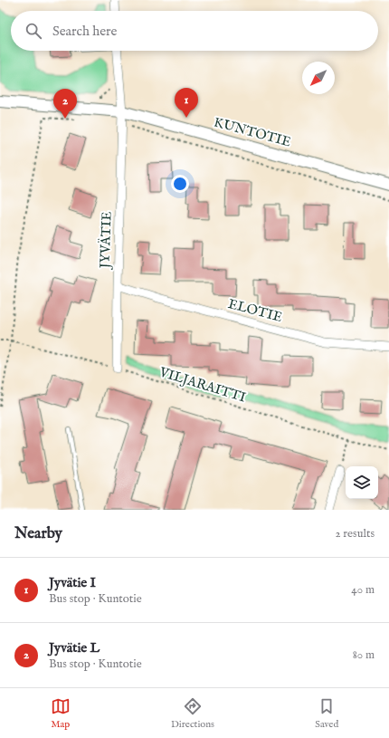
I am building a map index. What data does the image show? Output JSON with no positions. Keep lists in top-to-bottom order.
{
  "streets": {
    "street": ["KUNTOTIE", "JYVÄTIE", "ELOTIE"],
    "path": ["VILJARAITTI"]
  },
  "crossings": [
    ["KUNTOTIE", "JYVÄTIE"],
    ["JYVÄTIE", "ELOTIE"],
    ["JYVÄTIE", "VILJARAITTI"]
  ],
  "north": "bottom left",
  "page": {
    "search": "Search here",
    "pins": ["1", "2"],
    "heading": ["Nearby", "2 results"],
    "list": [
      {
        "mark": "1",
        "name": "Jyvätie I",
        "note": "Bus stop · Kuntotie",
        "value": "40 m"
      },
      {
        "mark": "2",
        "name": "Jyvätie L",
        "note": "Bus stop · Kuntotie",
        "value": "80 m"
      }
    ],
    "nav": ["Map", "Directions", "Saved"]
  }
}
